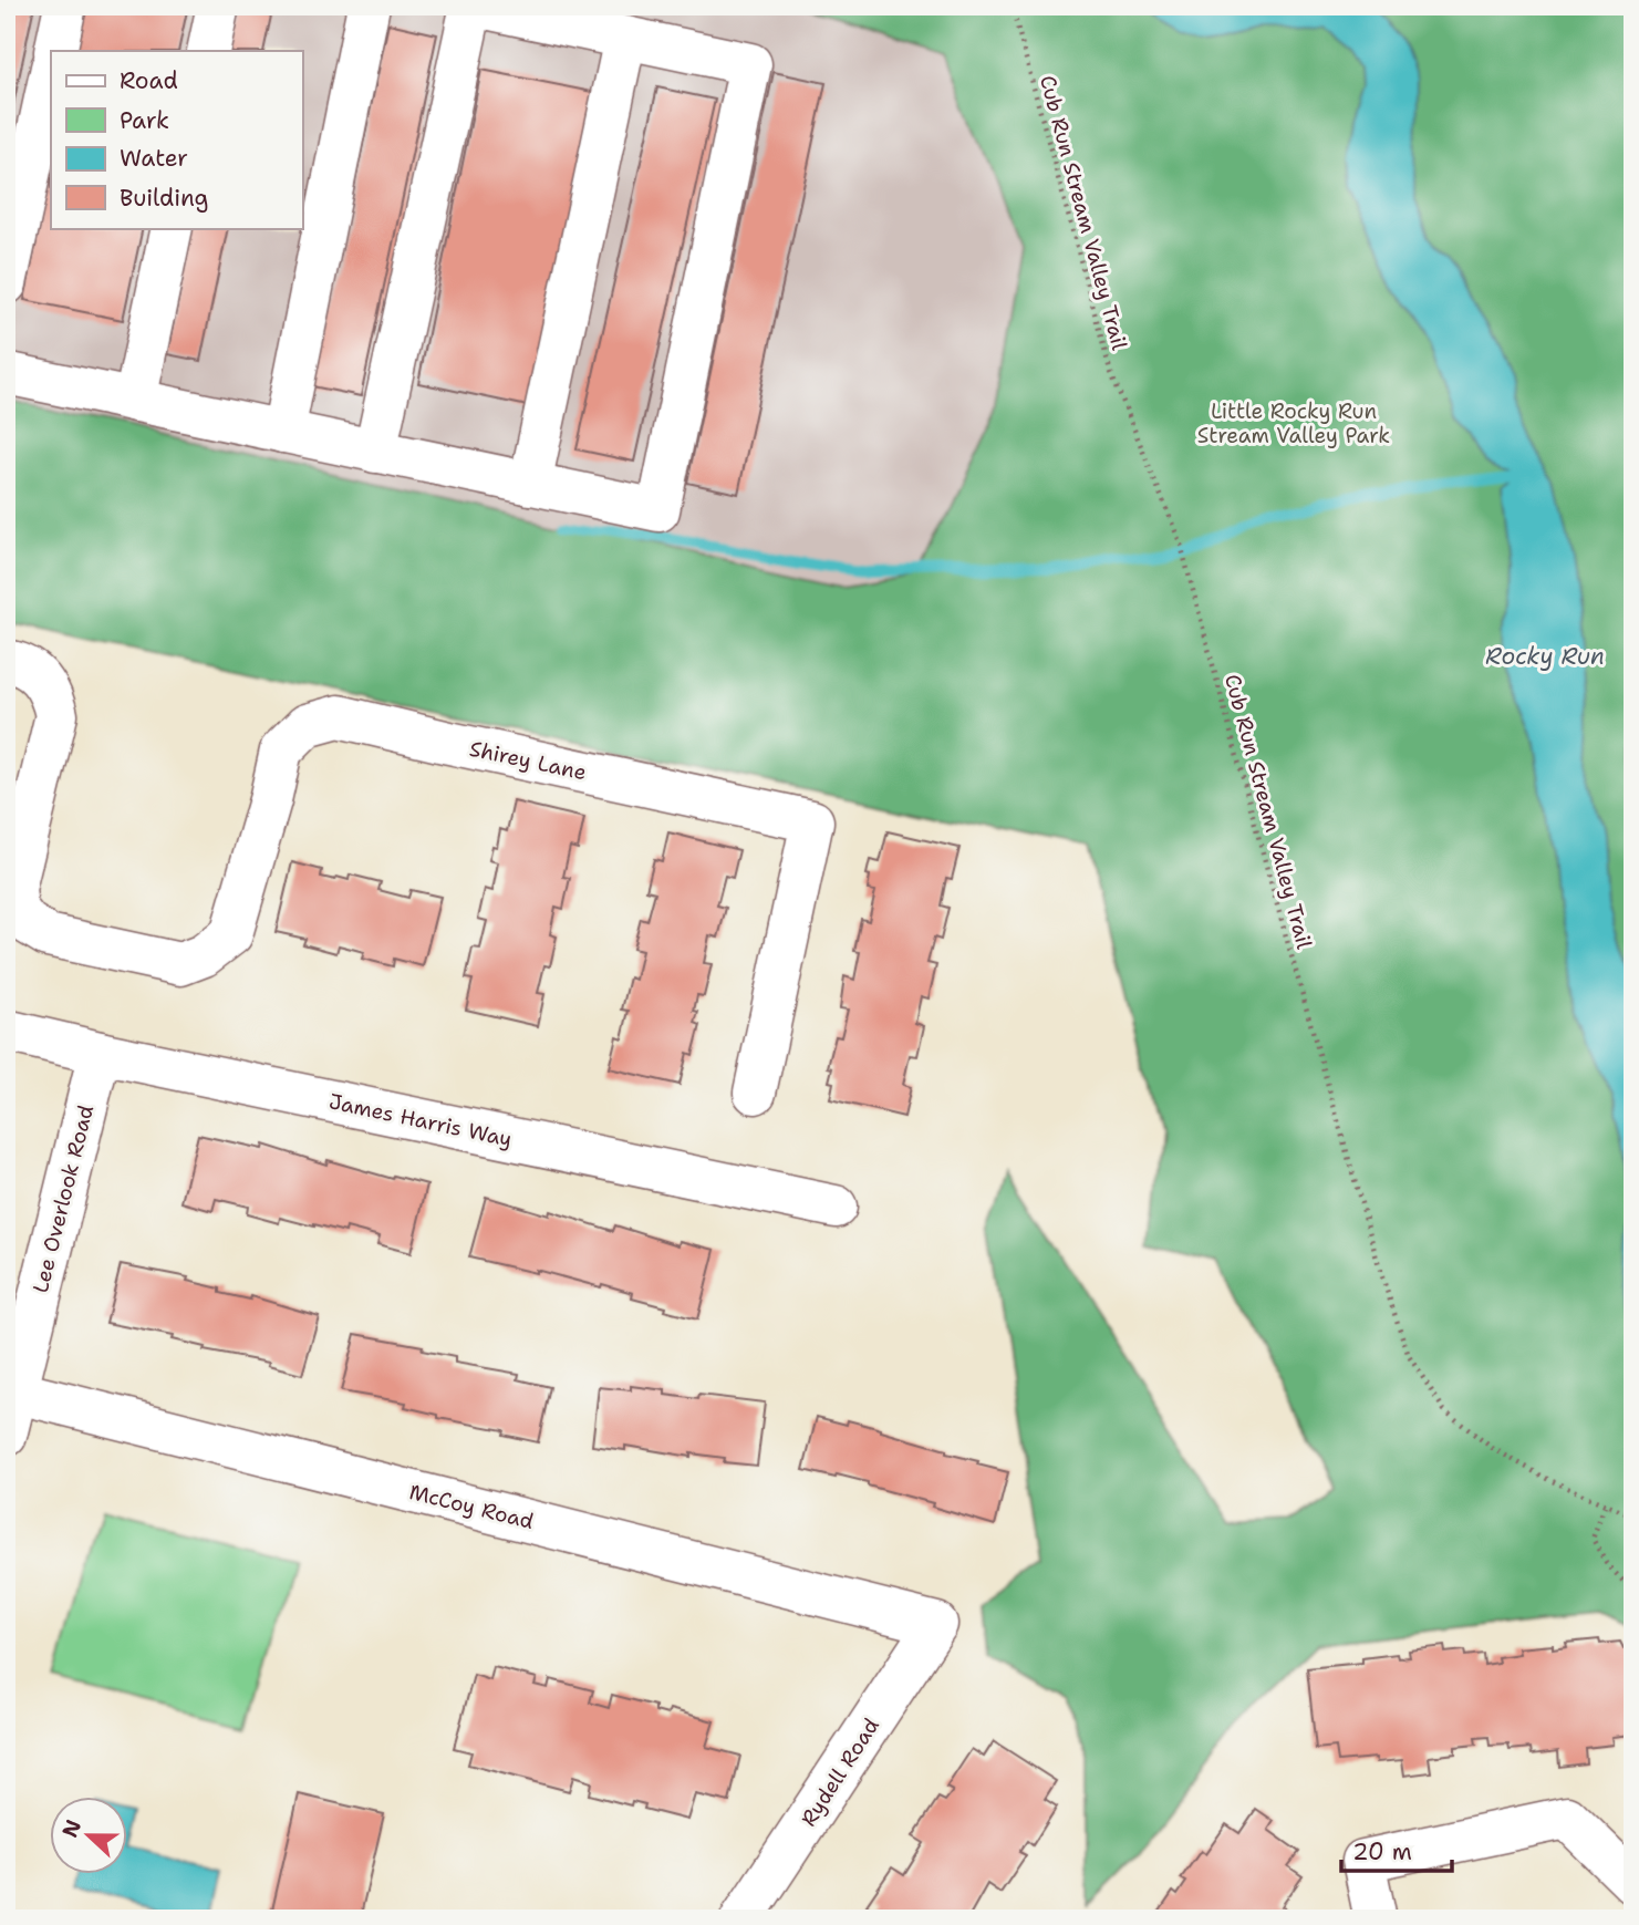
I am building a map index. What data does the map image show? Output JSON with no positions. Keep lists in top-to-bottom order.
{
  "streets": {
    "street": [
      "Shirey Lane",
      "James Harris Way",
      "Lee Overlook Road",
      "McCoy Road",
      "Rydell Road"
    ],
    "path": ["Cub Run Stream Valley Trail"]
  },
  "crossings": [
    ["James Harris Way", "Lee Overlook Road"],
    ["Lee Overlook Road", "McCoy Road"],
    ["McCoy Road", "Rydell Road"]
  ],
  "water": ["Rocky Run"],
  "parks": ["Little Rocky Run Stream Valley Park"],
  "legend": [
    "Road",
    "Park",
    "Water",
    "Building"
  ],
  "scale_bar": "20 m",
  "north": "left"
}
